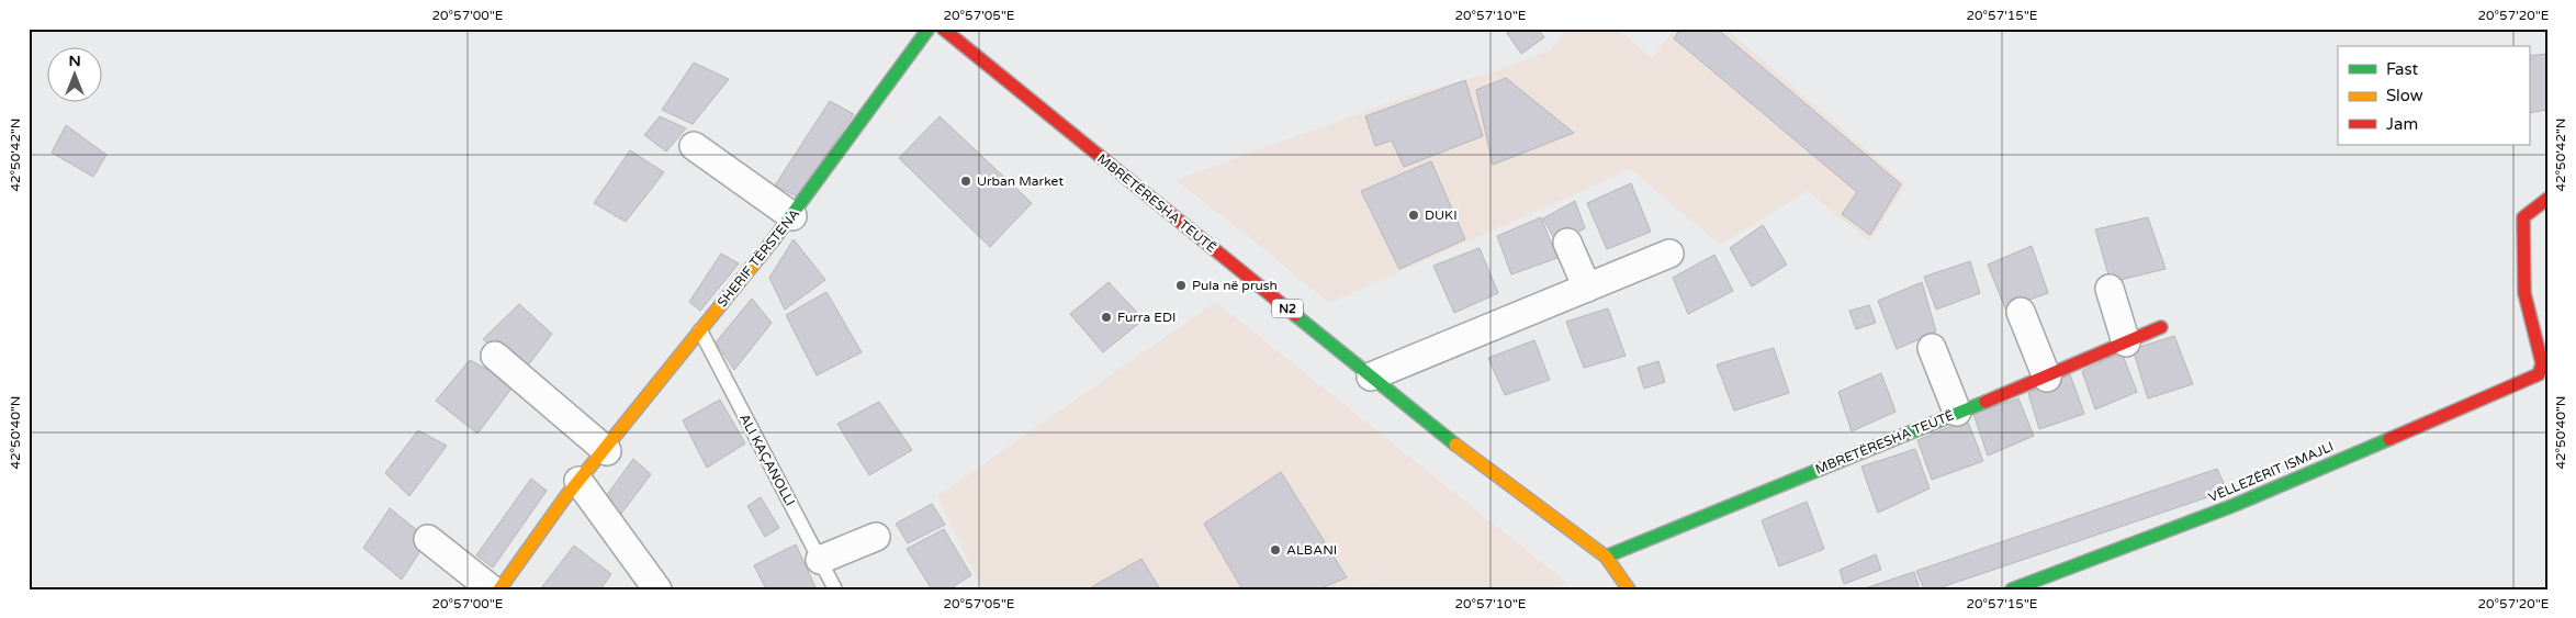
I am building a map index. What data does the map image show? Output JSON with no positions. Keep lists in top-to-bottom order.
{
  "streets": {
    "street": [
      "MBRETËRESHA TEUTË",
      "SHERIF TËRSTENA",
      "N2",
      "VËLLEZËRIT ISMAJLI"
    ],
    "lane": ["ALI KAÇANOLLI"]
  },
  "crossings": [
    ["SHERIF TËRSTENA", "ALI KAÇANOLLI"]
  ],
  "places": [
    "Urban Market",
    "DUKI",
    "Pula në prush",
    "Furra EDI",
    "ALBANI"
  ],
  "legend": ["Fast", "Slow", "Jam"],
  "north": "top",
  "coordinates": [
    "20°57'00\"E",
    "20°57'05\"E",
    "20°57'10\"E",
    "20°57'15\"E",
    "20°57'20\"E",
    "42°50'42\"N",
    "42°50'40\"N"
  ]
}
